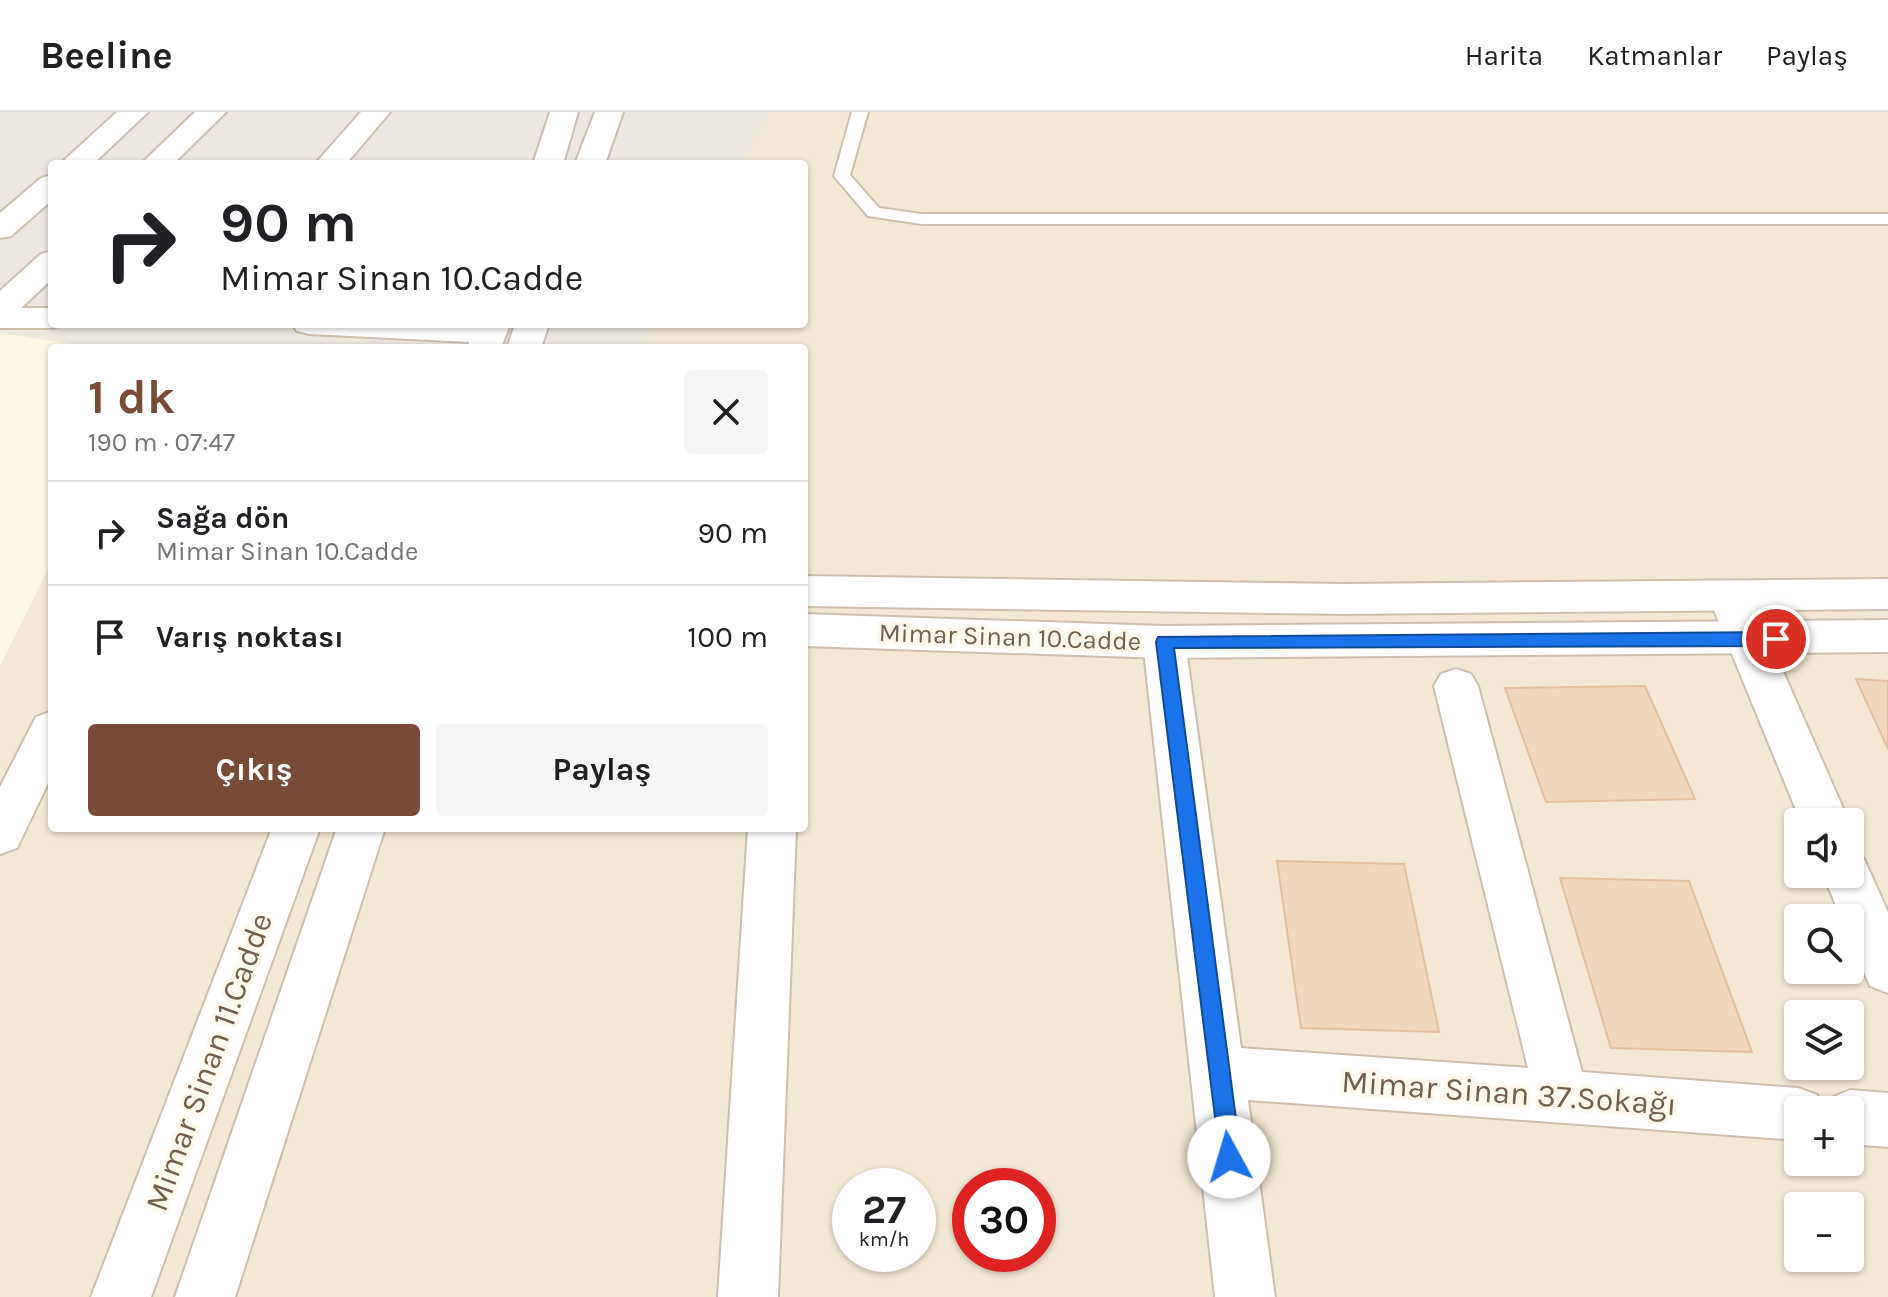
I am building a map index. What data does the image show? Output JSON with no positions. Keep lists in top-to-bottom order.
{
  "streets": {
    "street": ["Mimar Sinan 10.Cadde", "Mimar Sinan 11.Cadde", "Mimar Sinan 37.Sokağı"]
  },
  "page": {
    "header": "Beeline",
    "nav": ["Harita", "Katmanlar", "Paylaş"],
    "turn": ["90 m", "Mimar Sinan 10.Cadde"],
    "heading": ["1 dk", "190 m · 07:47"],
    "list": [
      {
        "name": "Sağa dön",
        "note": "Mimar Sinan 10.Cadde",
        "value": "90 m"
      },
      {
        "name": "Varış noktası",
        "value": "100 m"
      }
    ],
    "buttons": ["Çıkış", "Paylaş"],
    "map_buttons": ["+", "−"],
    "speed": "27 km/h",
    "limit": "30"
  }
}
